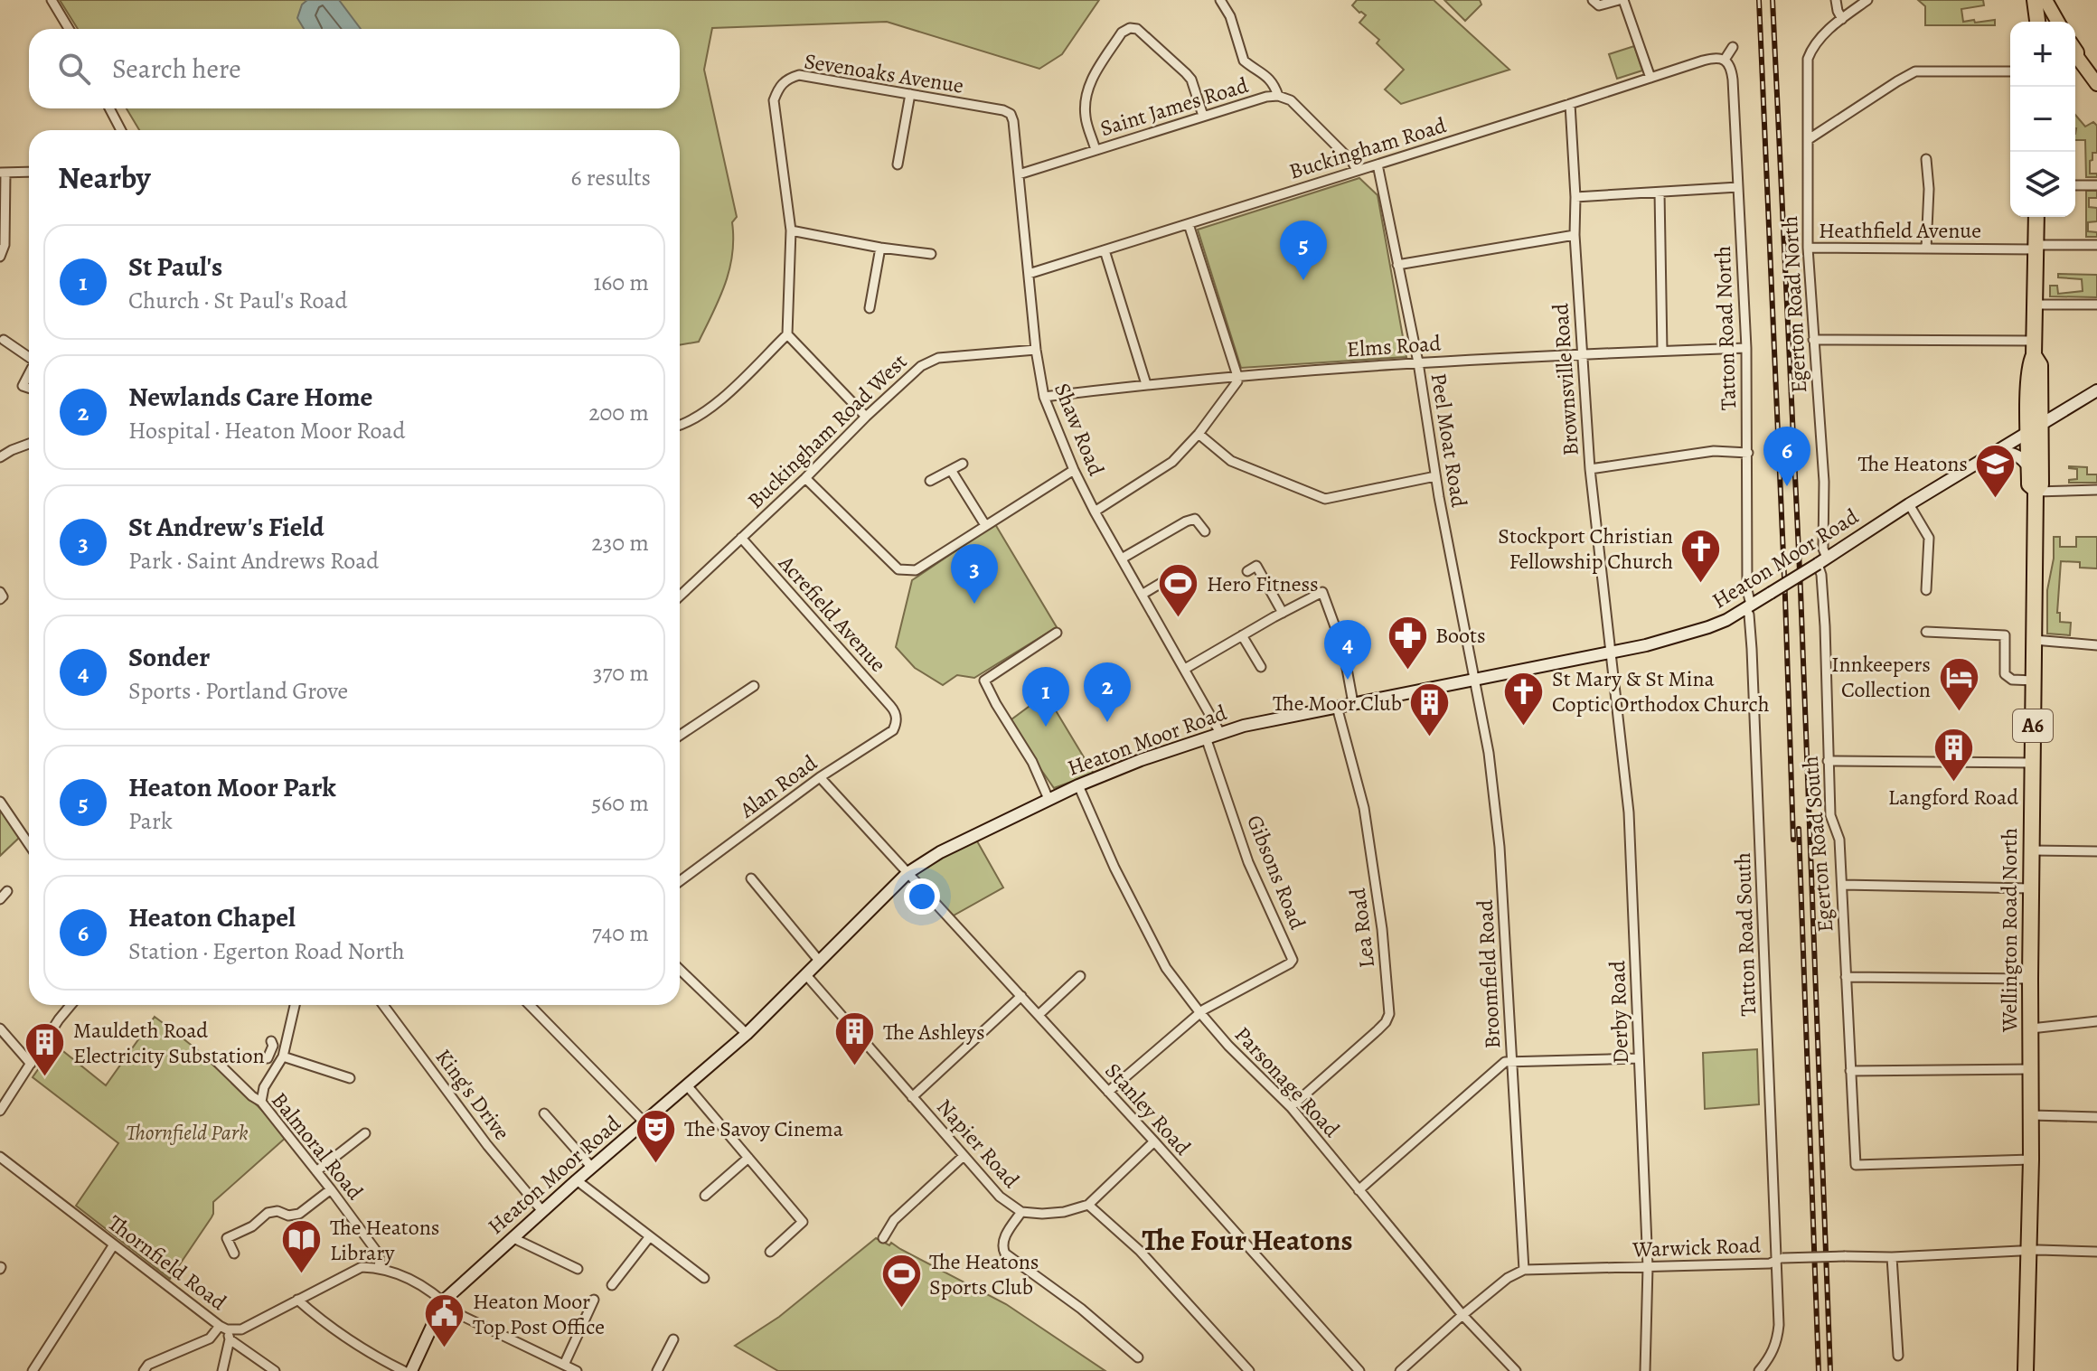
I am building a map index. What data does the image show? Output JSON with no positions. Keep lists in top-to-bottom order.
{
  "streets": {
    "highway": ["A6", "Wellington Road North"],
    "main road": ["Heaton Moor Road"],
    "street": [
      "Sevenoaks Avenue",
      "Saint James Road",
      "Buckingham Road",
      "Heathfield Avenue",
      "Egerton Road North",
      "Tatton Road North",
      "Elms Road",
      "Brownsville Road",
      "Shaw Road",
      "Buckingham Road West",
      "Peel Moat Road",
      "Acrefield Avenue",
      "Alan Road",
      "Egerton Road South",
      "Gibsons Road",
      "Lea Road",
      "Tatton Road South",
      "Broomfield Road",
      "Derby Road",
      "Parsonage Road",
      "King's Drive",
      "Stanley Road",
      "Napier Road",
      "Balmoral Road",
      "Warwick Road",
      "Thornfield Road"
    ]
  },
  "crossings": [
    ["Sevenoaks Avenue", "Shaw Road"],
    ["Saint James Road", "Buckingham Road"],
    ["Saint James Road", "Shaw Road"],
    ["Buckingham Road", "Tatton Road North"],
    ["Buckingham Road", "Brownsville Road"],
    ["Buckingham Road", "Shaw Road"],
    ["Buckingham Road", "Peel Moat Road"],
    ["Heathfield Avenue", "Egerton Road North"],
    ["Heathfield Avenue", "Wellington Road North"],
    ["Egerton Road North", "Heaton Moor Road"],
    ["Egerton Road North", "Egerton Road South"],
    ["Tatton Road North", "Elms Road"],
    ["Tatton Road North", "Heaton Moor Road"],
    ["Tatton Road North", "Tatton Road South"],
    ["Elms Road", "Brownsville Road"],
    ["Elms Road", "Shaw Road"],
    ["Elms Road", "Peel Moat Road"],
    ["Brownsville Road", "Heaton Moor Road"],
    ["Brownsville Road", "Derby Road"],
    ["Shaw Road", "Buckingham Road West"],
    ["Shaw Road", "Heaton Moor Road"],
    ["Buckingham Road West", "Acrefield Avenue"],
    ["Peel Moat Road", "Heaton Moor Road"],
    ["Peel Moat Road", "Broomfield Road"],
    ["Heaton Moor Road", "Egerton Road South"],
    ["Heaton Moor Road", "Gibsons Road"],
    ["Heaton Moor Road", "Lea Road"],
    ["Heaton Moor Road", "Wellington Road North"],
    ["Heaton Moor Road", "Tatton Road South"],
    ["Heaton Moor Road", "Broomfield Road"],
    ["Heaton Moor Road", "Derby Road"],
    ["Heaton Moor Road", "Parsonage Road"],
    ["Heaton Moor Road", "King's Drive"],
    ["Heaton Moor Road", "Stanley Road"],
    ["Heaton Moor Road", "Napier Road"],
    ["Acrefield Avenue", "Alan Road"],
    ["Alan Road", "Stanley Road"],
    ["Egerton Road South", "Wellington Road North"],
    ["Gibsons Road", "Parsonage Road"],
    ["Lea Road", "Parsonage Road"],
    ["Wellington Road North", "Warwick Road"],
    ["Tatton Road South", "Warwick Road"],
    ["Broomfield Road", "Warwick Road"],
    ["Derby Road", "Warwick Road"],
    ["Balmoral Road", "Thornfield Road"]
  ],
  "districts": ["The Four Heatons"],
  "parks": ["Thornfield Park"],
  "places": {
    "school or university": ["The Heatons"],
    "church": ["Stockport Christian Fellowship Church", "St Mary & St Mina Coptic Orthodox Church"],
    "sports": ["Hero Fitness", "The Heatons Sports Club"],
    "pharmacy": ["Boots"],
    "hotel": ["Innkeepers Collection"],
    "building": [
      "The Moor Club",
      "Langford Road",
      "The Ashleys",
      "Mauldeth Road Electricity Substation"
    ],
    "theatre": ["The Savoy Cinema"],
    "library": ["The Heatons Library"],
    "public building": ["Heaton Moor Top Post Office"]
  },
  "page": {
    "map_buttons": ["+", "−"],
    "search": "Search here",
    "heading": ["Nearby", "6 results"],
    "pins": [
      "5",
      "6",
      "3",
      "4",
      "2",
      "1"
    ],
    "list": [
      {
        "mark": "1",
        "name": "St Paul's",
        "note": "Church · St Paul's Road",
        "value": "160 m"
      },
      {
        "mark": "2",
        "name": "Newlands Care Home",
        "note": "Hospital · Heaton Moor Road",
        "value": "200 m"
      },
      {
        "mark": "3",
        "name": "St Andrew's Field",
        "note": "Park · Saint Andrews Road",
        "value": "230 m"
      },
      {
        "mark": "4",
        "name": "Sonder",
        "note": "Sports · Portland Grove",
        "value": "370 m"
      },
      {
        "mark": "5",
        "name": "Heaton Moor Park",
        "note": "Park",
        "value": "560 m"
      },
      {
        "mark": "6",
        "name": "Heaton Chapel",
        "note": "Station · Egerton Road North",
        "value": "740 m"
      }
    ]
  }
}
